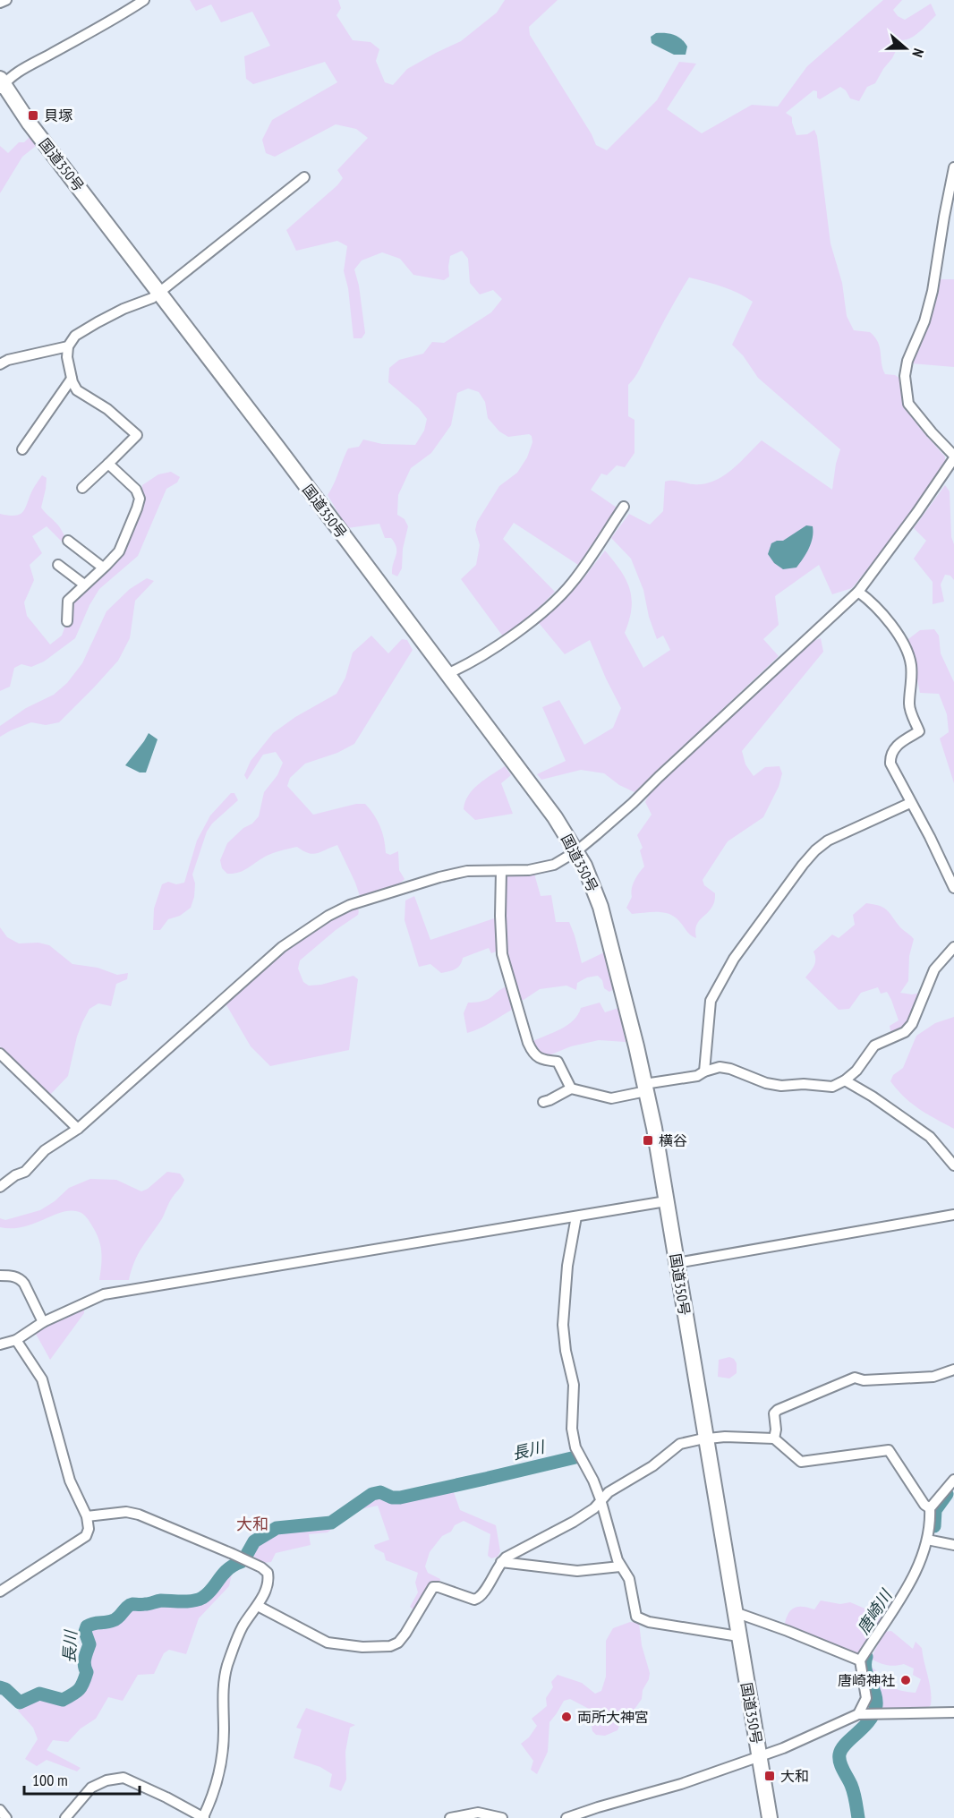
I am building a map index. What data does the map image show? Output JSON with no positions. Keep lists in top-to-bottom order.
{
  "streets": {
    "highway": ["国道350号"]
  },
  "districts": ["大和"],
  "water": ["長川", "唐崎川"],
  "places": {
    "transit": ["貝塚", "横谷", "大和"],
    "other": ["唐崎神社", "両所大神宮"]
  },
  "scale_bar": "100 m",
  "north": "right"
}
